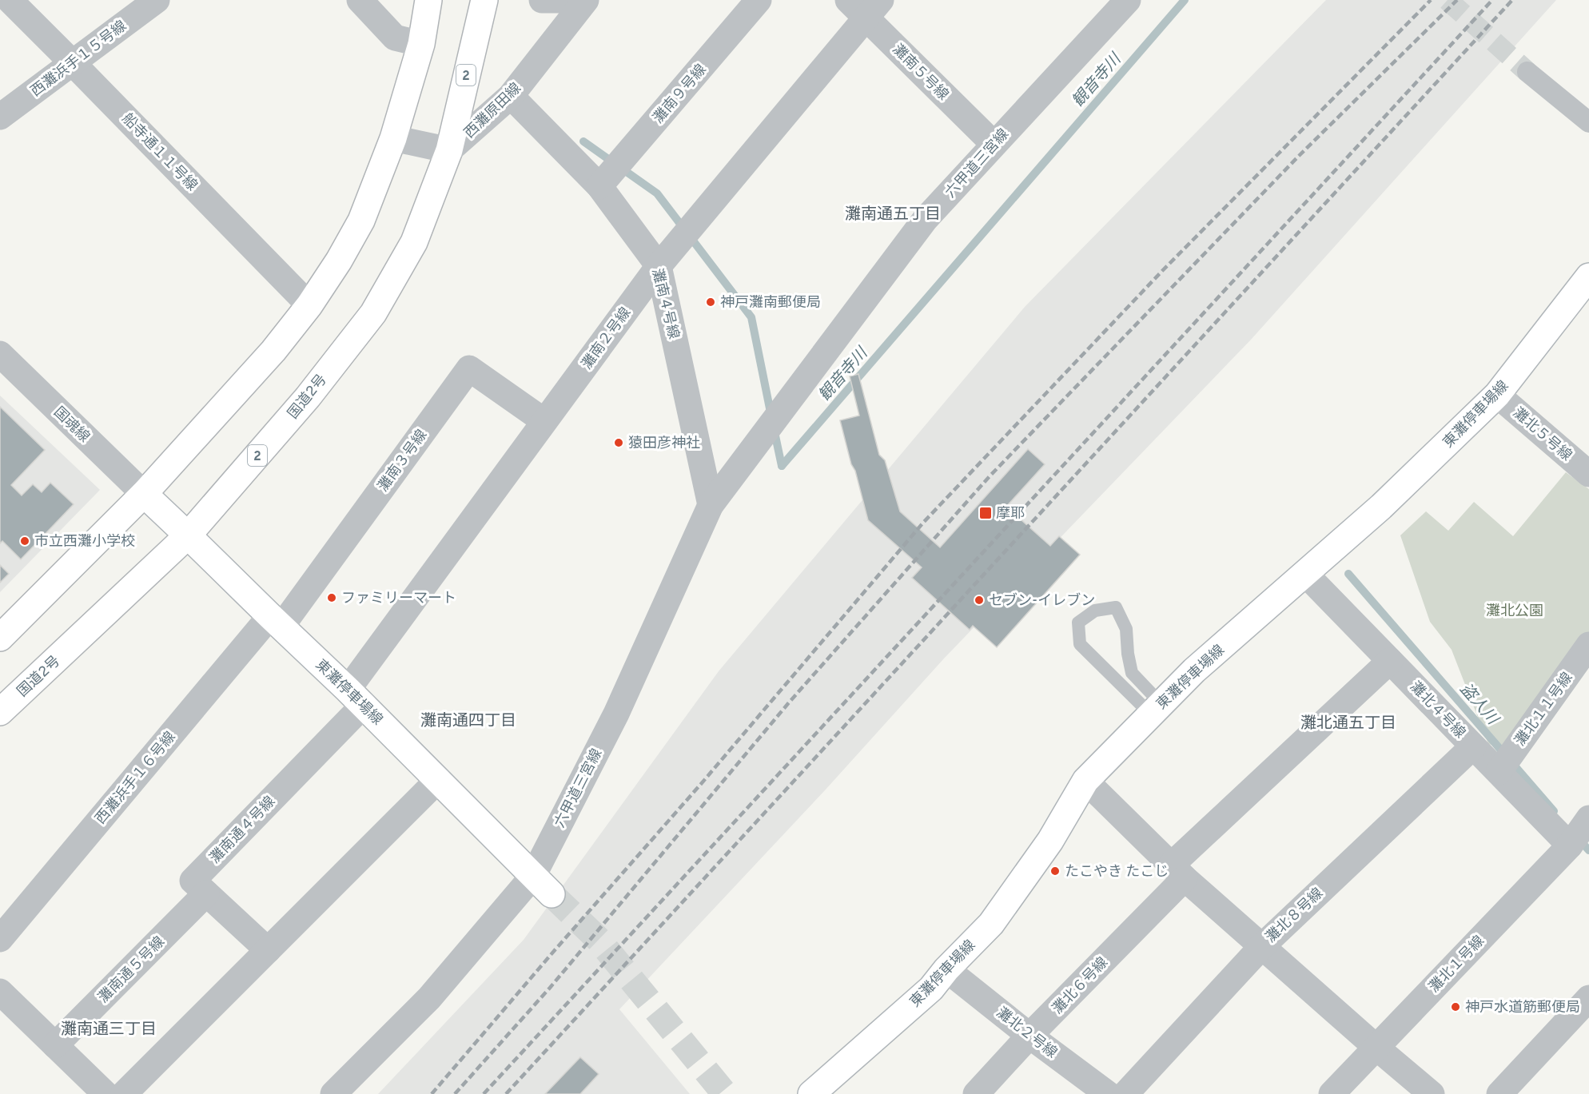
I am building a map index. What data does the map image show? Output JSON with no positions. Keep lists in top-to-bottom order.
{
  "streets": {
    "main road": ["2", "国道2号", "東灘停車場線"],
    "street": [
      "西灘浜手１５号線",
      "灘南５号線",
      "灘南９号線",
      "西灘原田線",
      "船寺通１１号線",
      "六甲道三宮線",
      "灘南４号線",
      "灘南２号線",
      "国魂線",
      "灘北５号線",
      "灘南３号線",
      "灘北１１号線",
      "灘北４号線",
      "西灘浜手１６号線",
      "灘南通４号線",
      "灘北８号線",
      "灘北１号線",
      "灘南通５号線",
      "灘北６号線",
      "灘北２号線"
    ]
  },
  "crossings": [
    ["西灘浜手１５号線", "船寺通１１号線"],
    ["灘南５号線", "六甲道三宮線"],
    ["灘南５号線", "灘南２号線"],
    ["灘南９号線", "灘南４号線"],
    ["西灘原田線", "灘南４号線"],
    ["西灘原田線", "国道2号"],
    ["六甲道三宮線", "灘南４号線"],
    ["六甲道三宮線", "東灘停車場線"],
    ["灘南４号線", "灘南２号線"],
    ["灘南２号線", "東灘停車場線"],
    ["灘南２号線", "灘南３号線"],
    ["灘南２号線", "灘南通４号線"],
    ["国道2号", "東灘停車場線"],
    ["東灘停車場線", "国魂線"],
    ["東灘停車場線", "灘北５号線"],
    ["東灘停車場線", "灘南３号線"],
    ["東灘停車場線", "灘北４号線"],
    ["東灘停車場線", "西灘浜手１６号線"],
    ["東灘停車場線", "灘南通４号線"],
    ["東灘停車場線", "灘北２号線"],
    ["灘南３号線", "西灘浜手１６号線"],
    ["灘北１１号線", "灘北４号線"],
    ["灘北４号線", "灘北８号線"],
    ["灘北４号線", "灘北１号線"],
    ["灘北４号線", "灘北６号線"],
    ["灘南通４号線", "灘南通５号線"],
    ["灘北６号線", "灘北２号線"]
  ],
  "districts": [
    "灘南通五丁目",
    "灘南通四丁目",
    "灘北通五丁目",
    "灘南通三丁目"
  ],
  "water": ["観音寺川", "盗人川"],
  "parks": ["灘北公園"],
  "places": {
    "other": [
      "神戸灘南郵便局",
      "猿田彦神社",
      "市立西灘小学校",
      "ファミリーマート",
      "セブン-イレブン",
      "たこやき たこじ",
      "神戸水道筋郵便局"
    ],
    "transit": ["摩耶"]
  }
}
